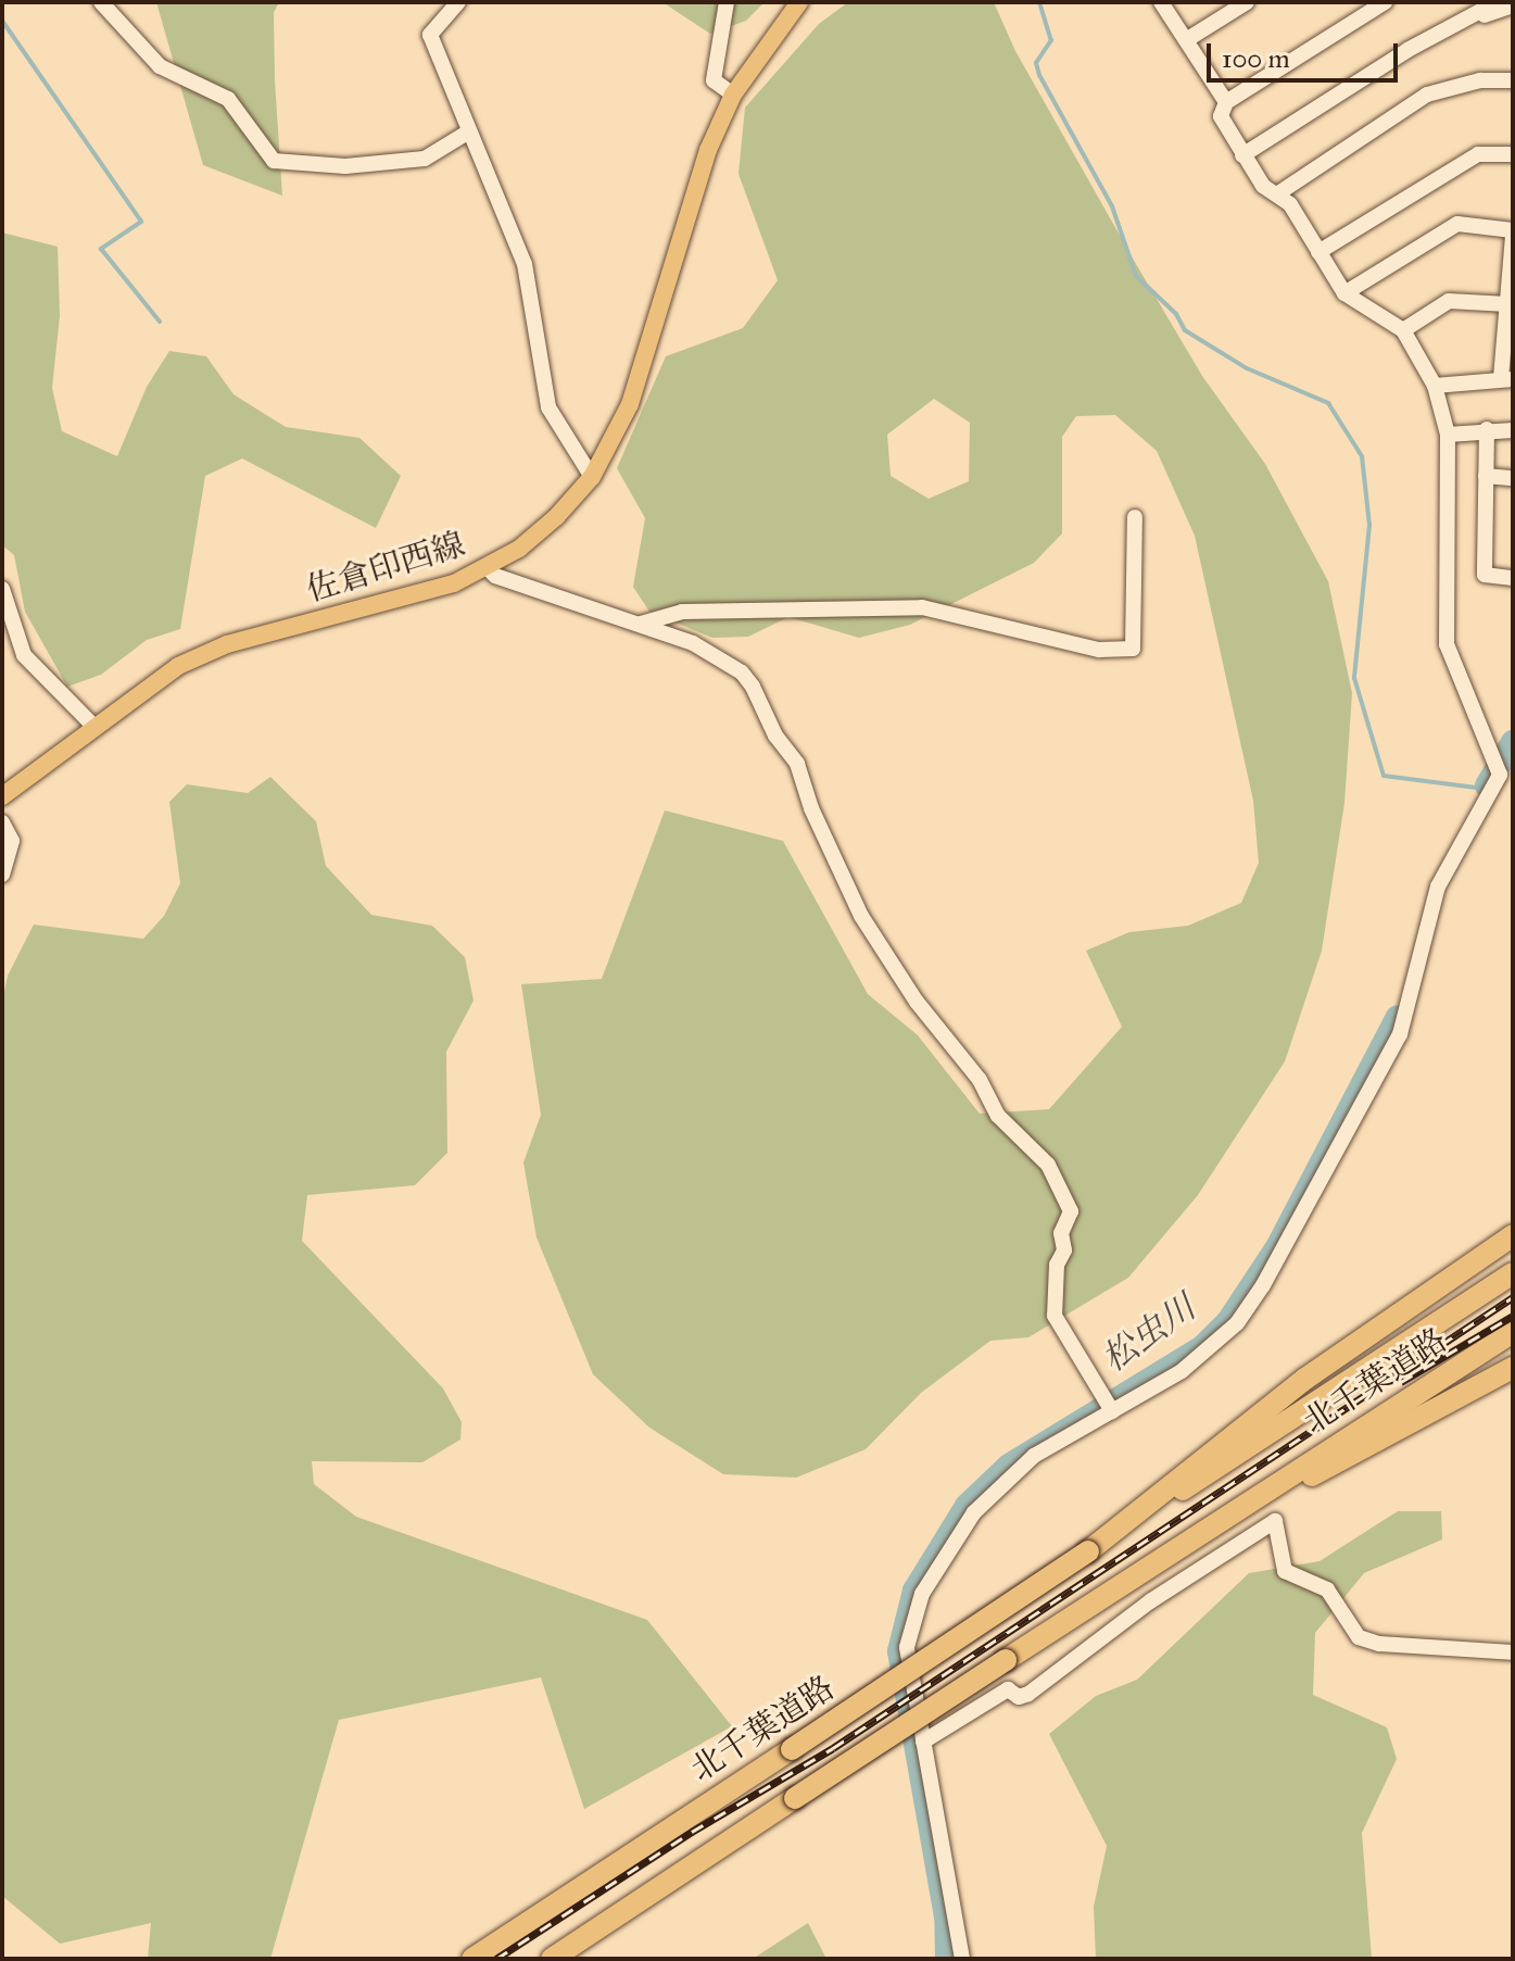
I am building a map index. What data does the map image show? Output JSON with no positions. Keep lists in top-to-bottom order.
{
  "streets": {
    "highway": ["北千葉道路"],
    "main road": ["佐倉印西線"]
  },
  "water": ["松虫川"],
  "scale_bar": "100 m"
}
